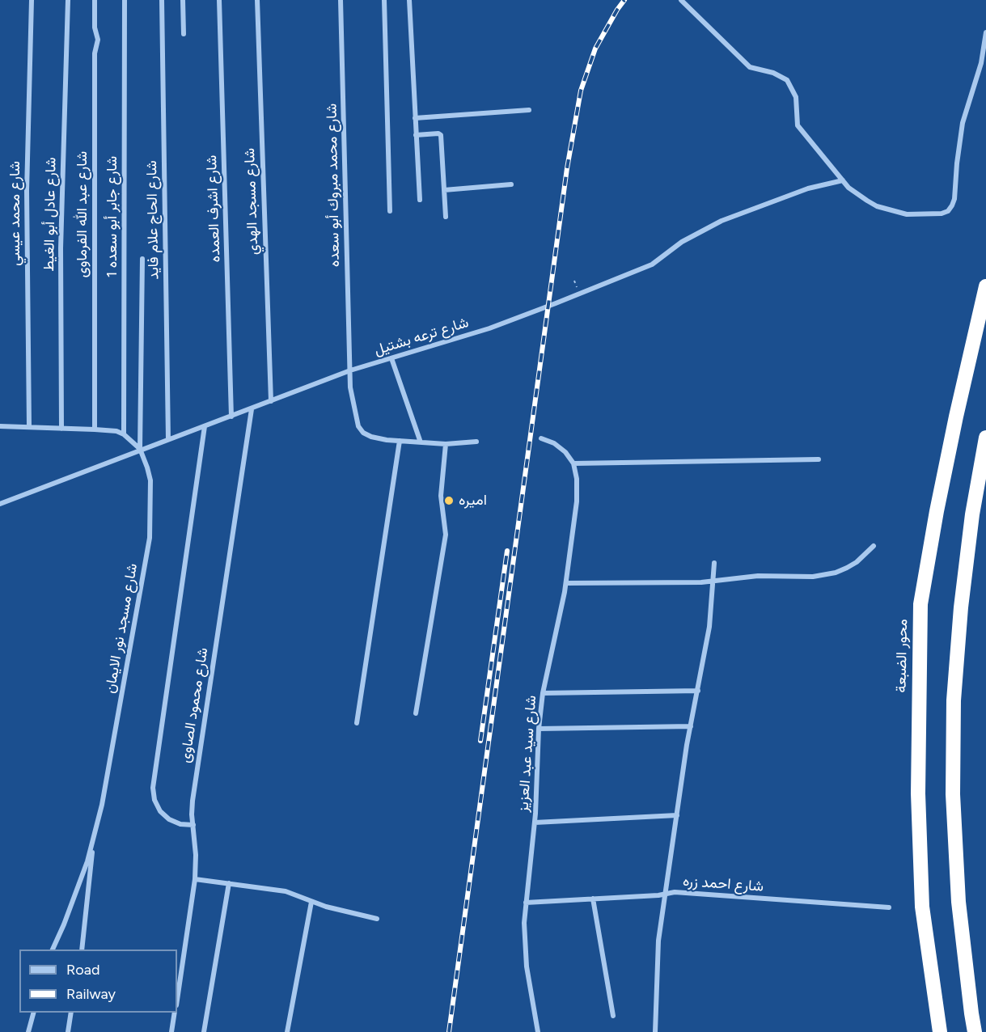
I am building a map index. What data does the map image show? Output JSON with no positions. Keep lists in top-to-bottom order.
{
  "streets": {
    "highway": ["محور الضبعة"],
    "street": [
      "شارع محمد مبروك أبو سعده",
      "شارع مسجد الهدي",
      "شارع اشرف العمده",
      "شارع محمد عيسي",
      "شارع عادل أبو الغيط",
      "شارع عبد الله الفرماوى",
      "شارع جابر أبو سعده 1",
      "شارع الحاج علام فايد",
      "شارع ترعه بشتيل",
      "شارع مسجد نور الايمان",
      "شارع محمود الصاوى",
      "شارع سيد عبد العزيز",
      "شارع احمد زره"
    ]
  },
  "crossings": [
    ["شارع محمد مبروك أبو سعده", "شارع ترعه بشتيل"],
    ["شارع مسجد الهدي", "شارع ترعه بشتيل"],
    ["شارع اشرف العمده", "شارع ترعه بشتيل"],
    ["شارع جابر أبو سعده 1", "شارع مسجد نور الايمان"],
    ["شارع الحاج علام فايد", "شارع ترعه بشتيل"],
    ["شارع ترعه بشتيل", "شارع مسجد نور الايمان"],
    ["شارع ترعه بشتيل", "شارع محمود الصاوى"],
    ["شارع سيد عبد العزيز", "شارع احمد زره"]
  ],
  "places": ["اميره"],
  "legend": ["Road", "Railway"]
}
